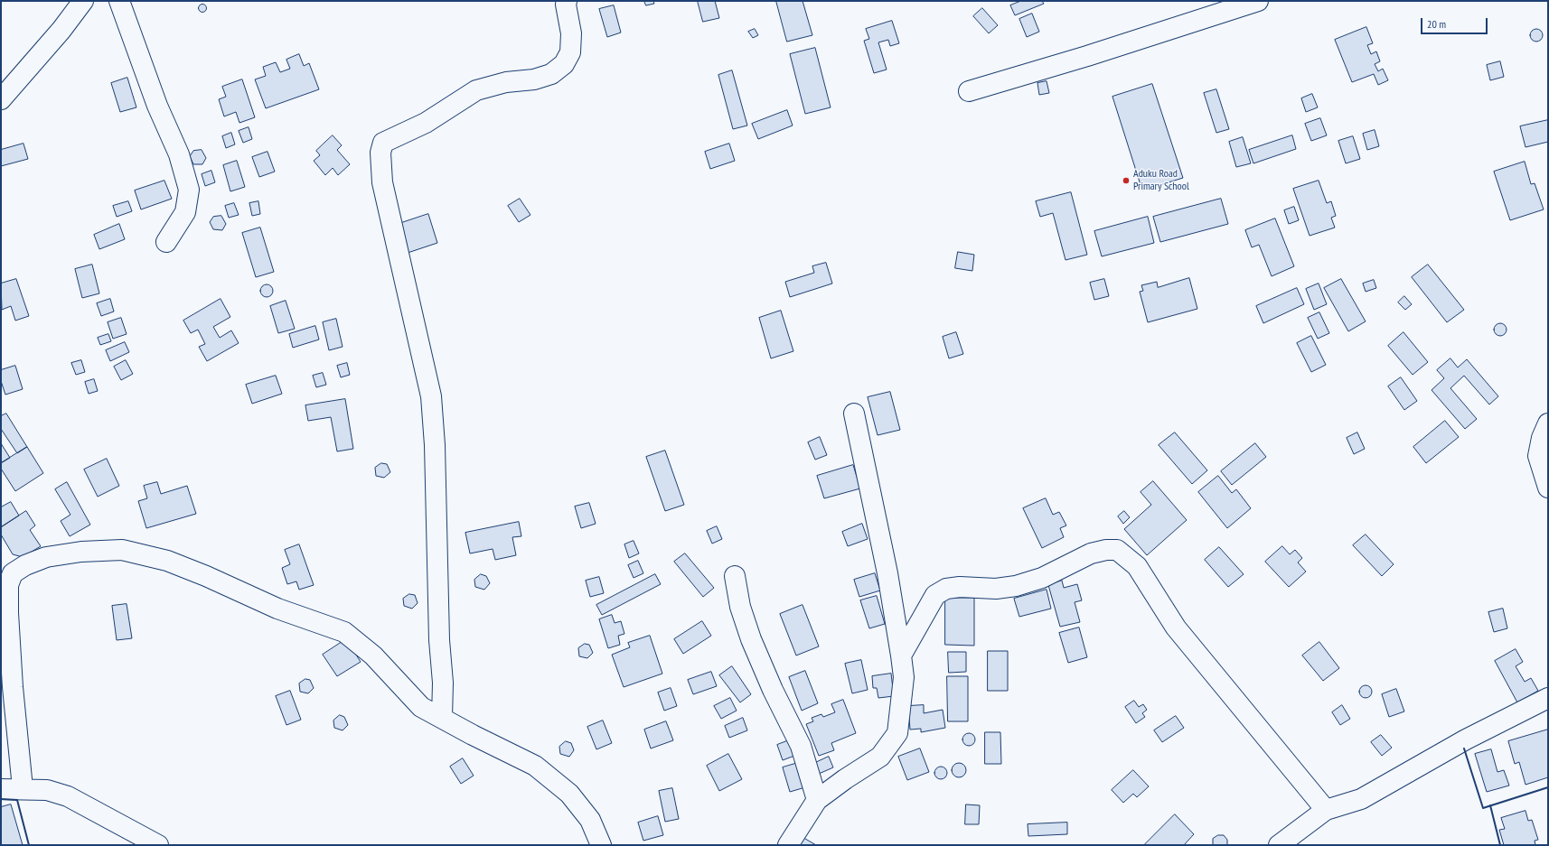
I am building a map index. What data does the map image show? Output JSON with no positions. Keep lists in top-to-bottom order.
{
  "places": ["Aduku Road Primary School"],
  "scale_bar": "20 m"
}
